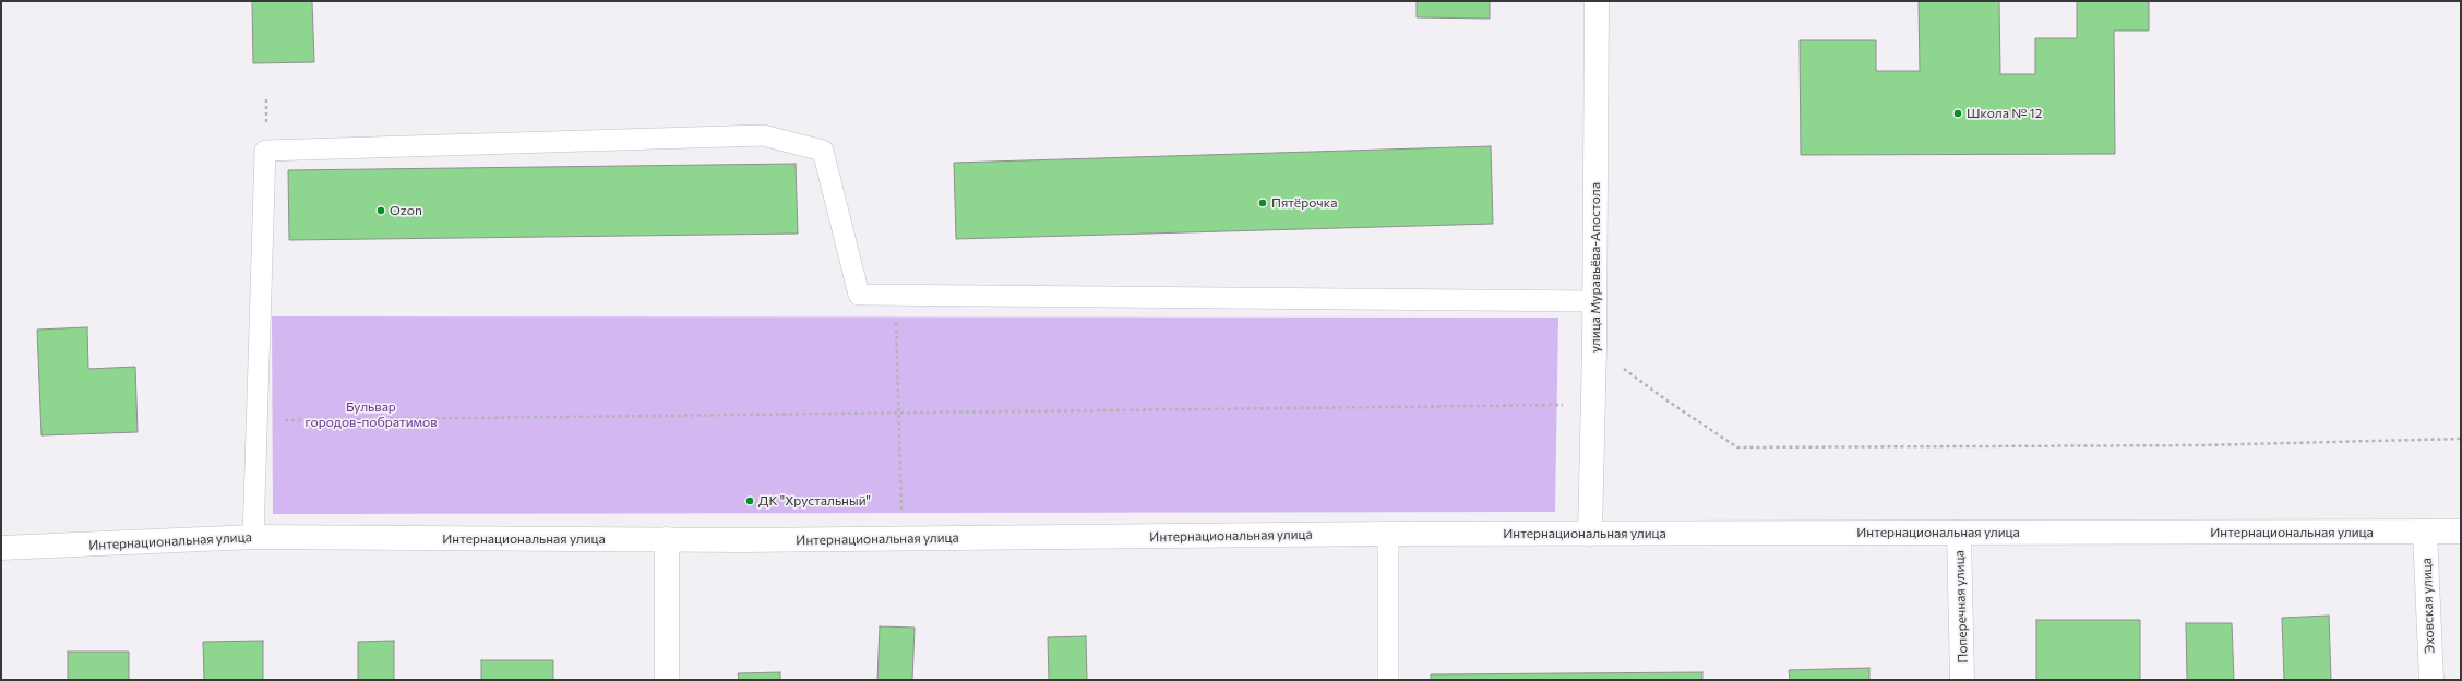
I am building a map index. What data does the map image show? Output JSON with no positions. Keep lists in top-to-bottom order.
{
  "streets": {
    "main road": [
      "улица Муравьёва-Апостола",
      "Интернациональная улица",
      "Эховская улица",
      "Поперечная улица"
    ]
  },
  "crossings": [
    ["улица Муравьёва-Апостола", "Интернациональная улица"],
    ["Интернациональная улица", "Эховская улица"],
    ["Интернациональная улица", "Поперечная улица"]
  ],
  "parks": ["Бульвар городов-побратимов"],
  "places": [
    "Школа № 12",
    "Пятёрочка",
    "Ozon",
    "ДК \"Хрустальный\""
  ]
}
